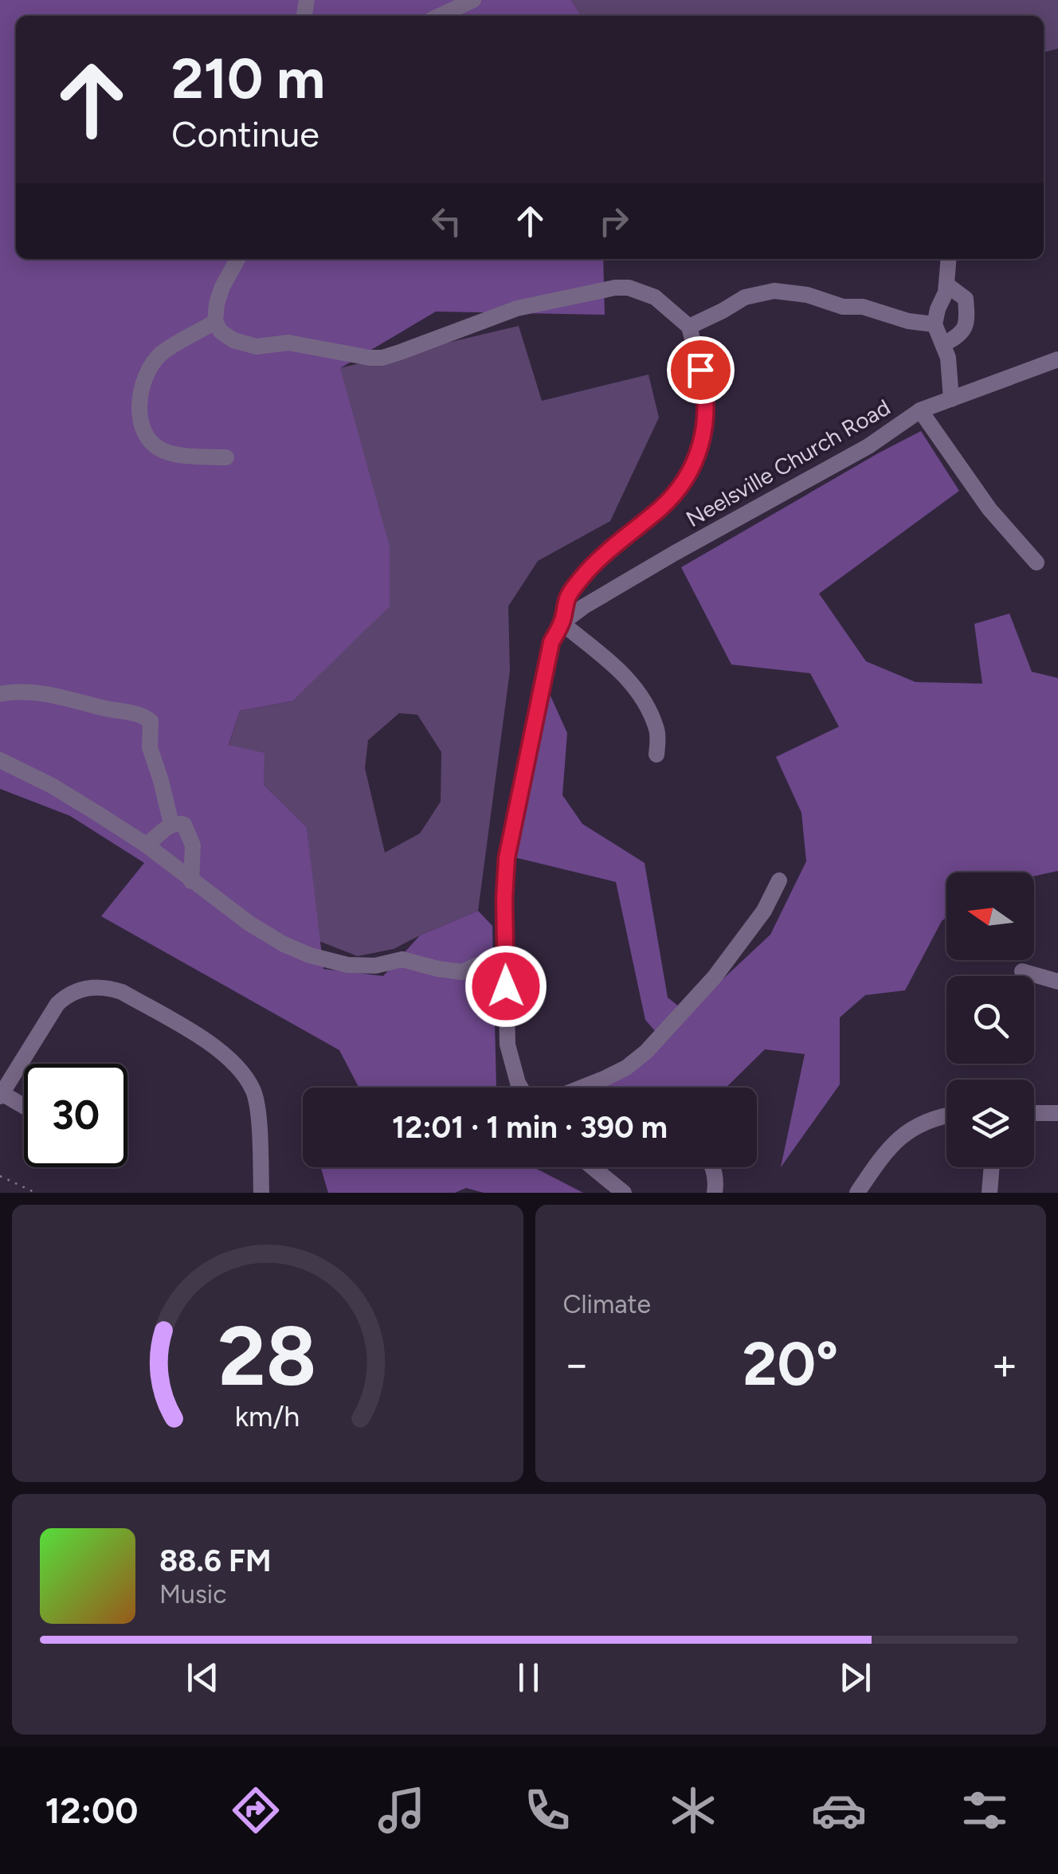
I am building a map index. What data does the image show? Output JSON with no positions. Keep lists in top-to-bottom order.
{
  "streets": {
    "street": ["Neelsville Church Road"]
  },
  "north": "left",
  "page": {
    "turn": ["210 m", "Continue"],
    "limit": "30",
    "trip": "12:01 · 1 min · 390 m",
    "tile": "Climate",
    "heat": ["−", "20°", "+"],
    "song": ["88.6 FM", "Music"],
    "tabs": "12:00",
    "gauge": ["28", "km/h"]
  }
}
